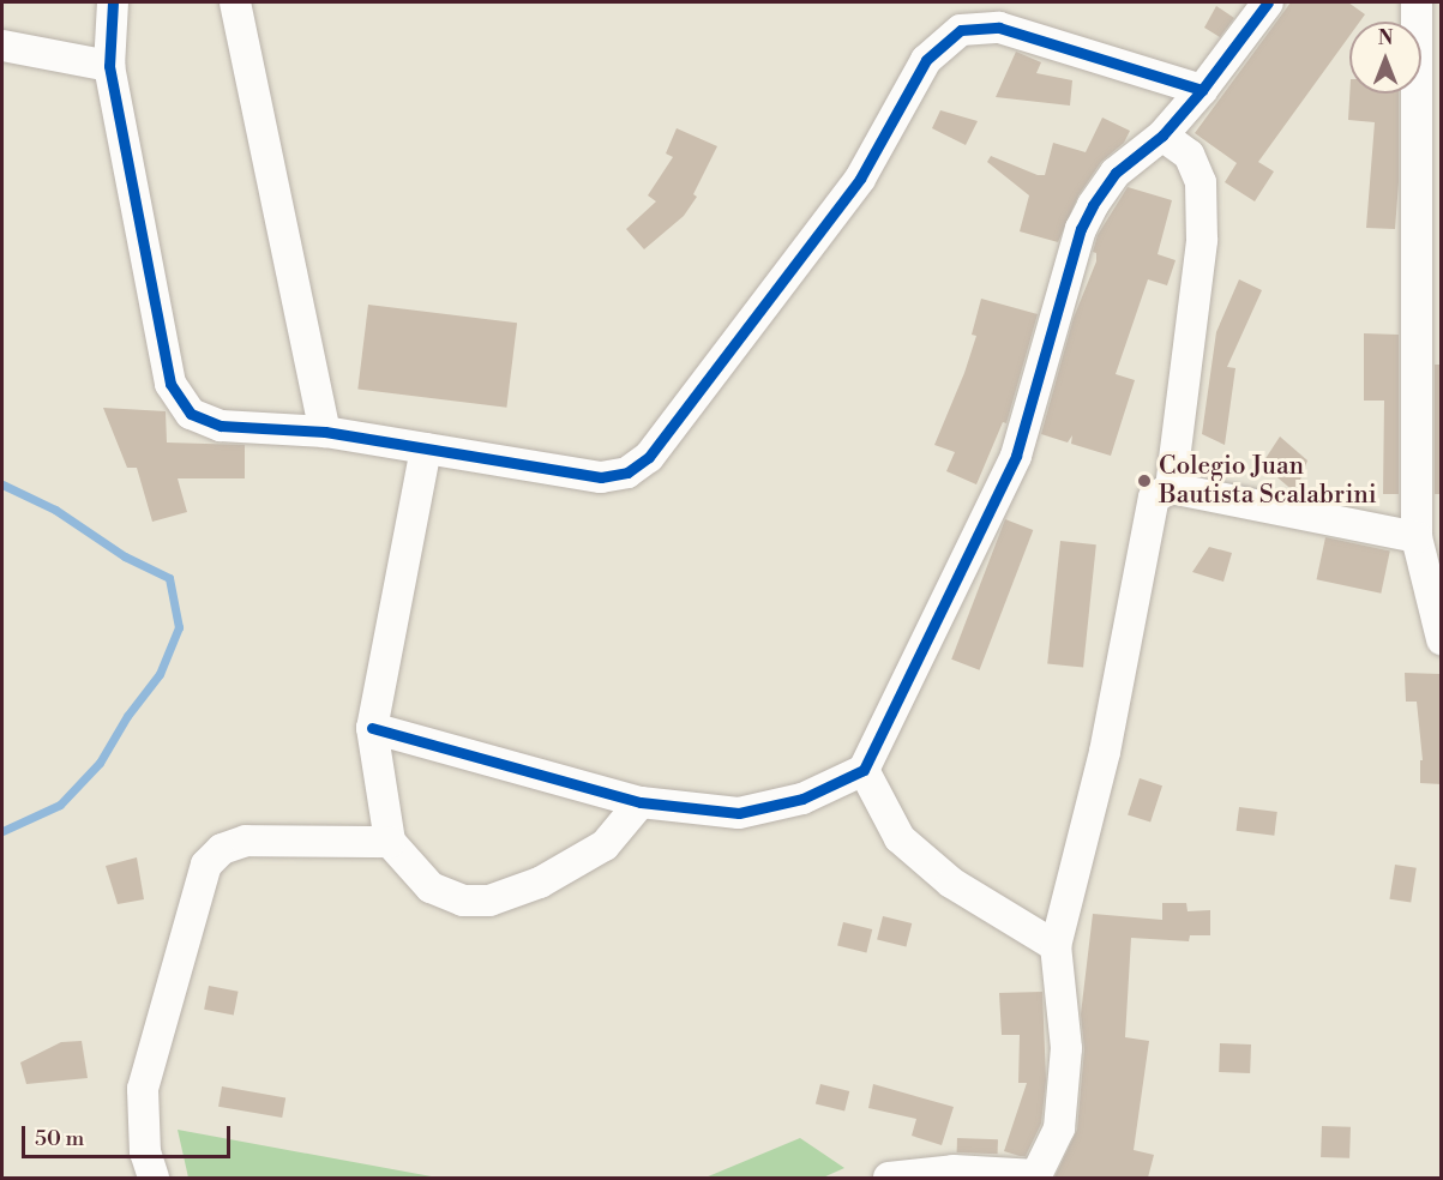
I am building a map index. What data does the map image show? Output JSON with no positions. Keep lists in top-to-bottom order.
{
  "places": ["Colegio Juan Bautista Scalabrini"],
  "scale_bar": "50 m",
  "north": "top"
}
